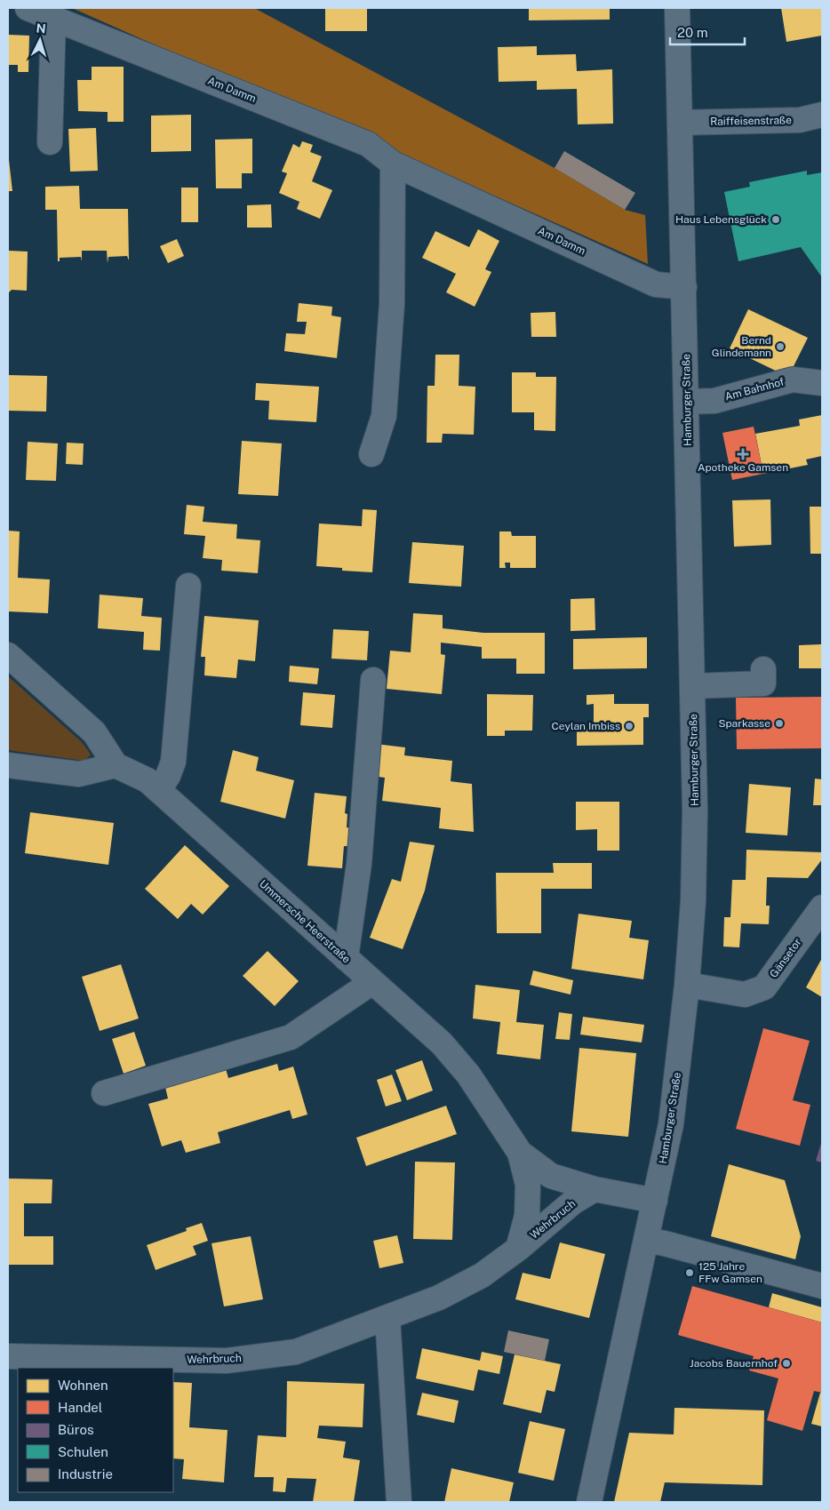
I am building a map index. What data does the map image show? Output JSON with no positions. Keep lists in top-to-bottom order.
{
  "streets": {
    "street": [
      "Am Damm",
      "Raiffeisenstraße",
      "Am Bahnhof",
      "Hamburger Straße",
      "Ummersche Heerstraße",
      "Gänsetor",
      "Wehrbruch"
    ]
  },
  "crossings": [
    ["Am Damm", "Hamburger Straße"],
    ["Raiffeisenstraße", "Hamburger Straße"],
    ["Am Bahnhof", "Hamburger Straße"],
    ["Hamburger Straße", "Gänsetor"],
    ["Ummersche Heerstraße", "Wehrbruch"]
  ],
  "places": {
    "other": [
      "Haus Lebensglück",
      "Bernd Glindemann",
      "Sparkasse",
      "Ceylan Imbiss",
      "125 Jahre FFw Gamsen",
      "Jacobs Bauernhof"
    ],
    "health": ["Apotheke Gamsen"]
  },
  "legend": [
    "Wohnen",
    "Handel",
    "Büros",
    "Schulen",
    "Industrie"
  ],
  "scale_bar": "20 m",
  "north": "top"
}
